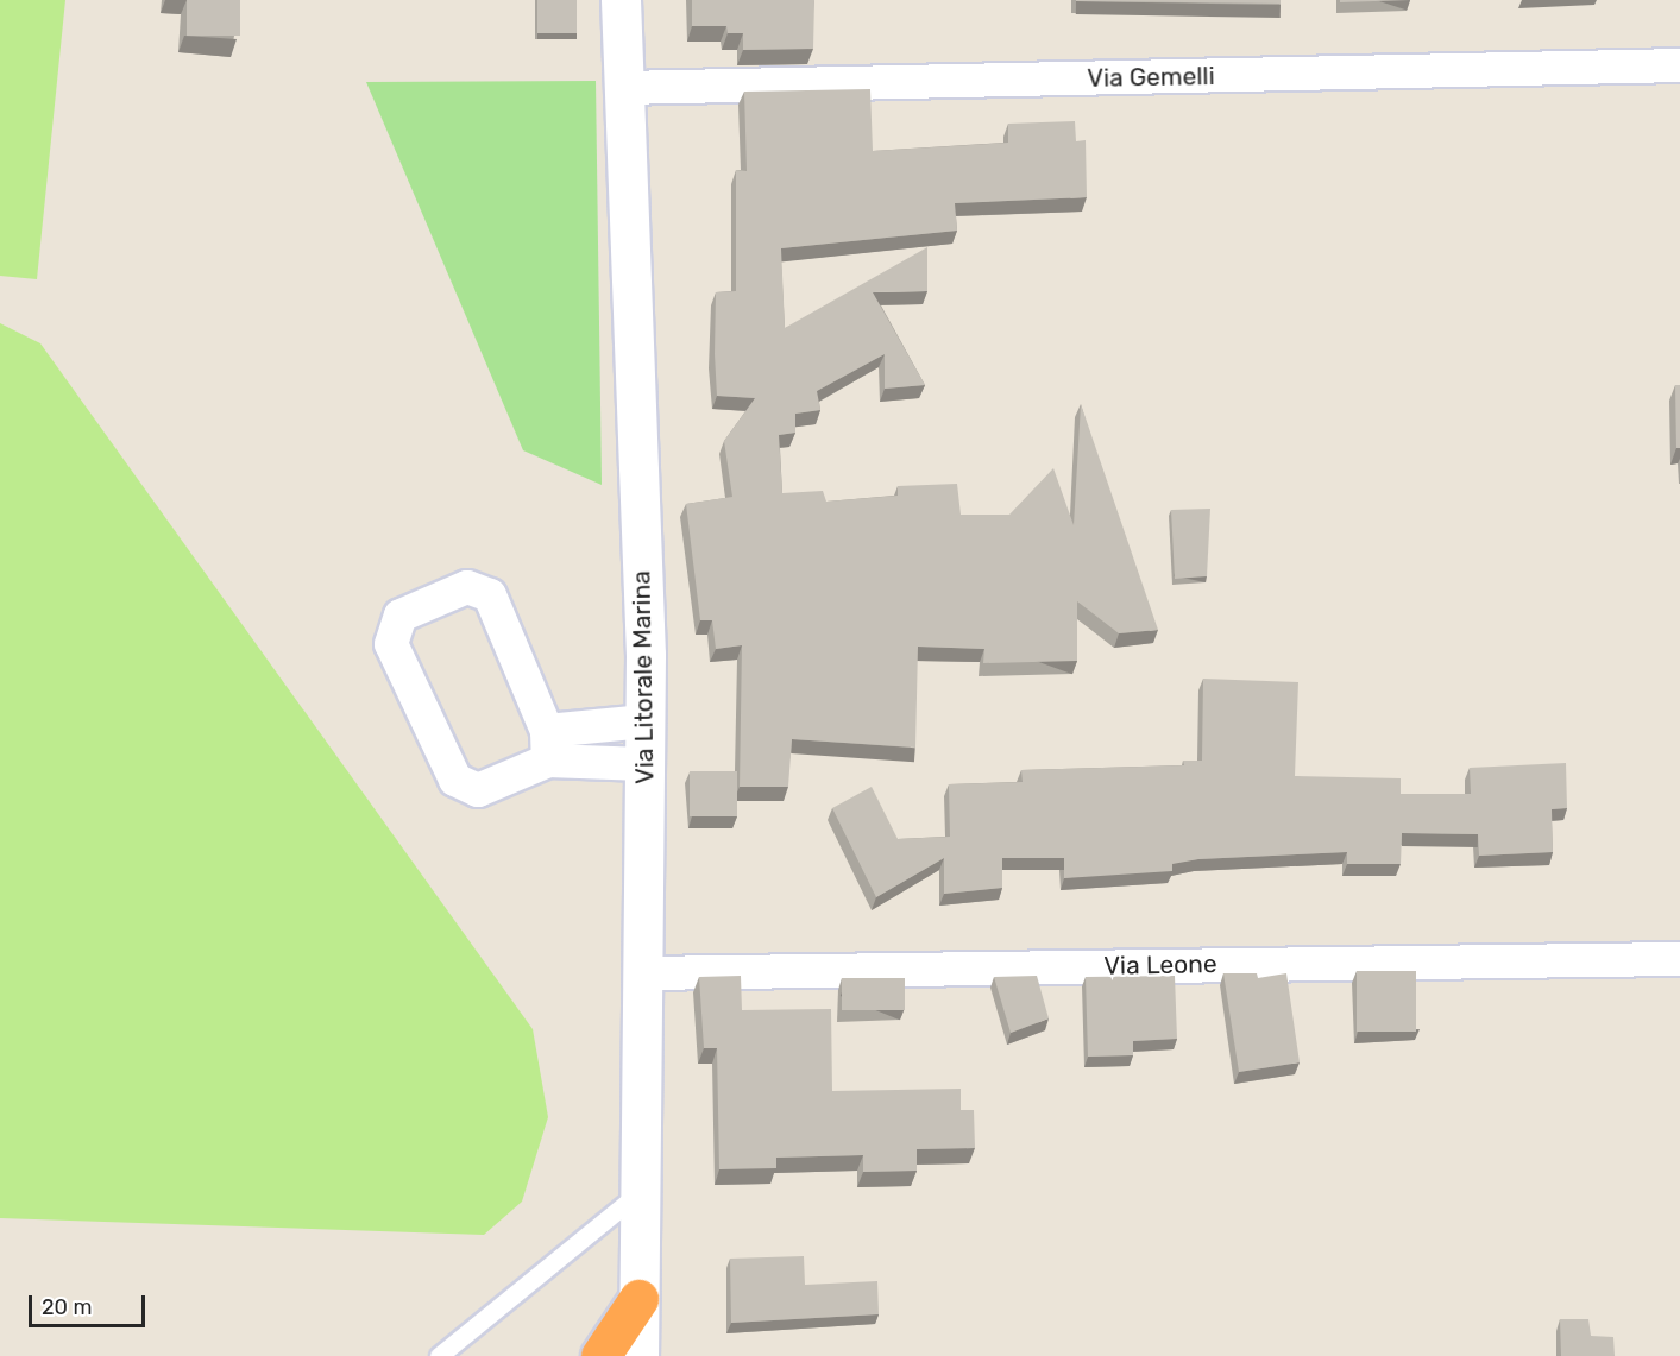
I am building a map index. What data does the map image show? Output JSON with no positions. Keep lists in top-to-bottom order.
{
  "streets": {
    "street": ["Via Gemelli", "Via Litorale Marina", "Via Leone"]
  },
  "crossings": [
    ["Via Gemelli", "Via Litorale Marina"],
    ["Via Litorale Marina", "Via Leone"]
  ],
  "scale_bar": "20 m"
}
